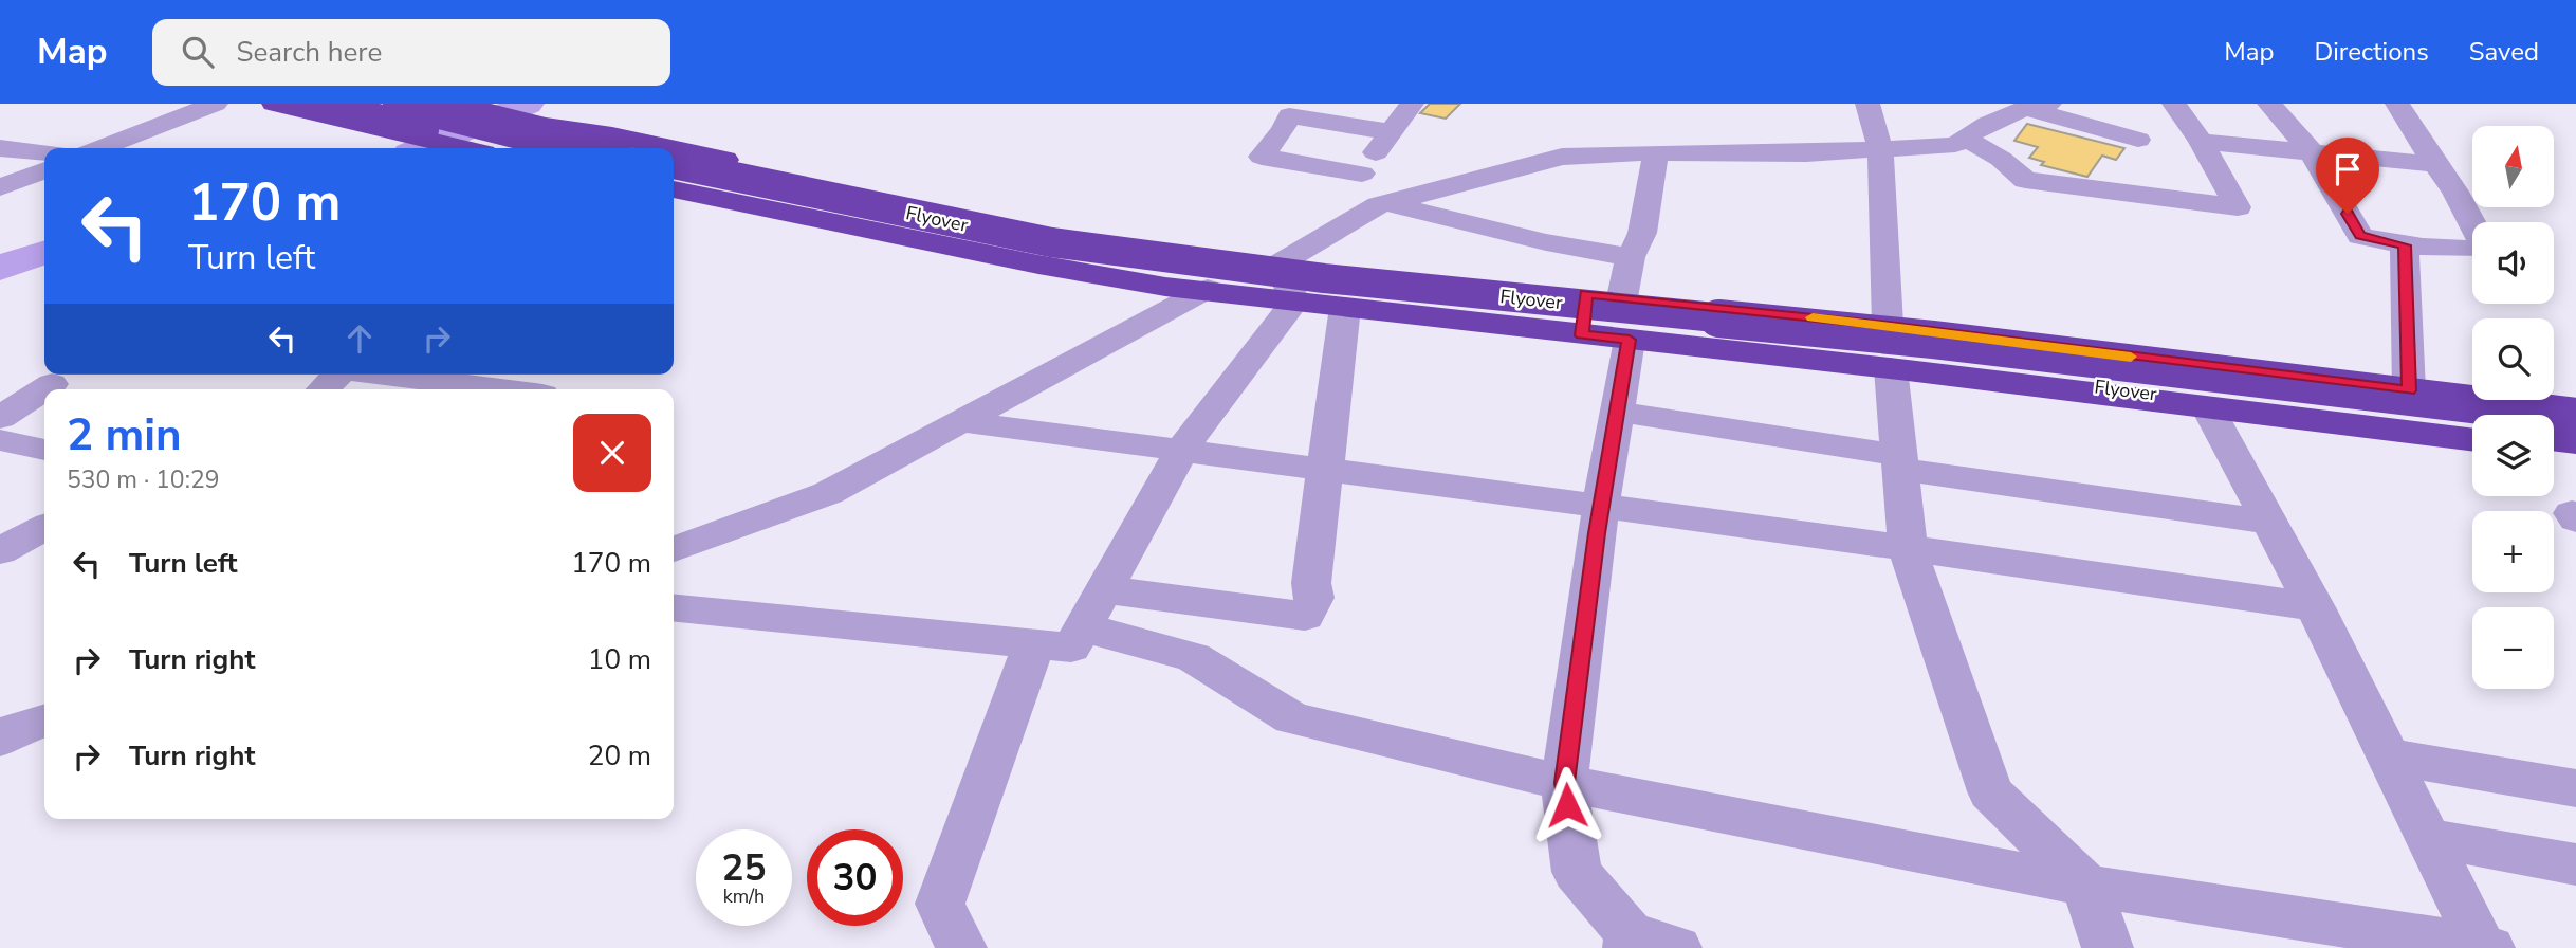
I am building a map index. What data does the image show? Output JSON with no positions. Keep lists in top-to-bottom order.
{
  "streets": {
    "highway": ["Flyover"]
  },
  "north": "top",
  "page": {
    "header": "Map",
    "search": "Search here",
    "nav": ["Map", "Directions", "Saved"],
    "map_buttons": ["+", "−"],
    "turn": ["170 m", "Turn left"],
    "heading": ["2 min", "530 m · 10:29"],
    "list": [
      {
        "name": "Turn left",
        "value": "170 m"
      },
      {
        "name": "Turn right",
        "value": "10 m"
      },
      {
        "name": "Turn right",
        "value": "20 m"
      }
    ],
    "speed": "25 km/h",
    "limit": "30"
  }
}
